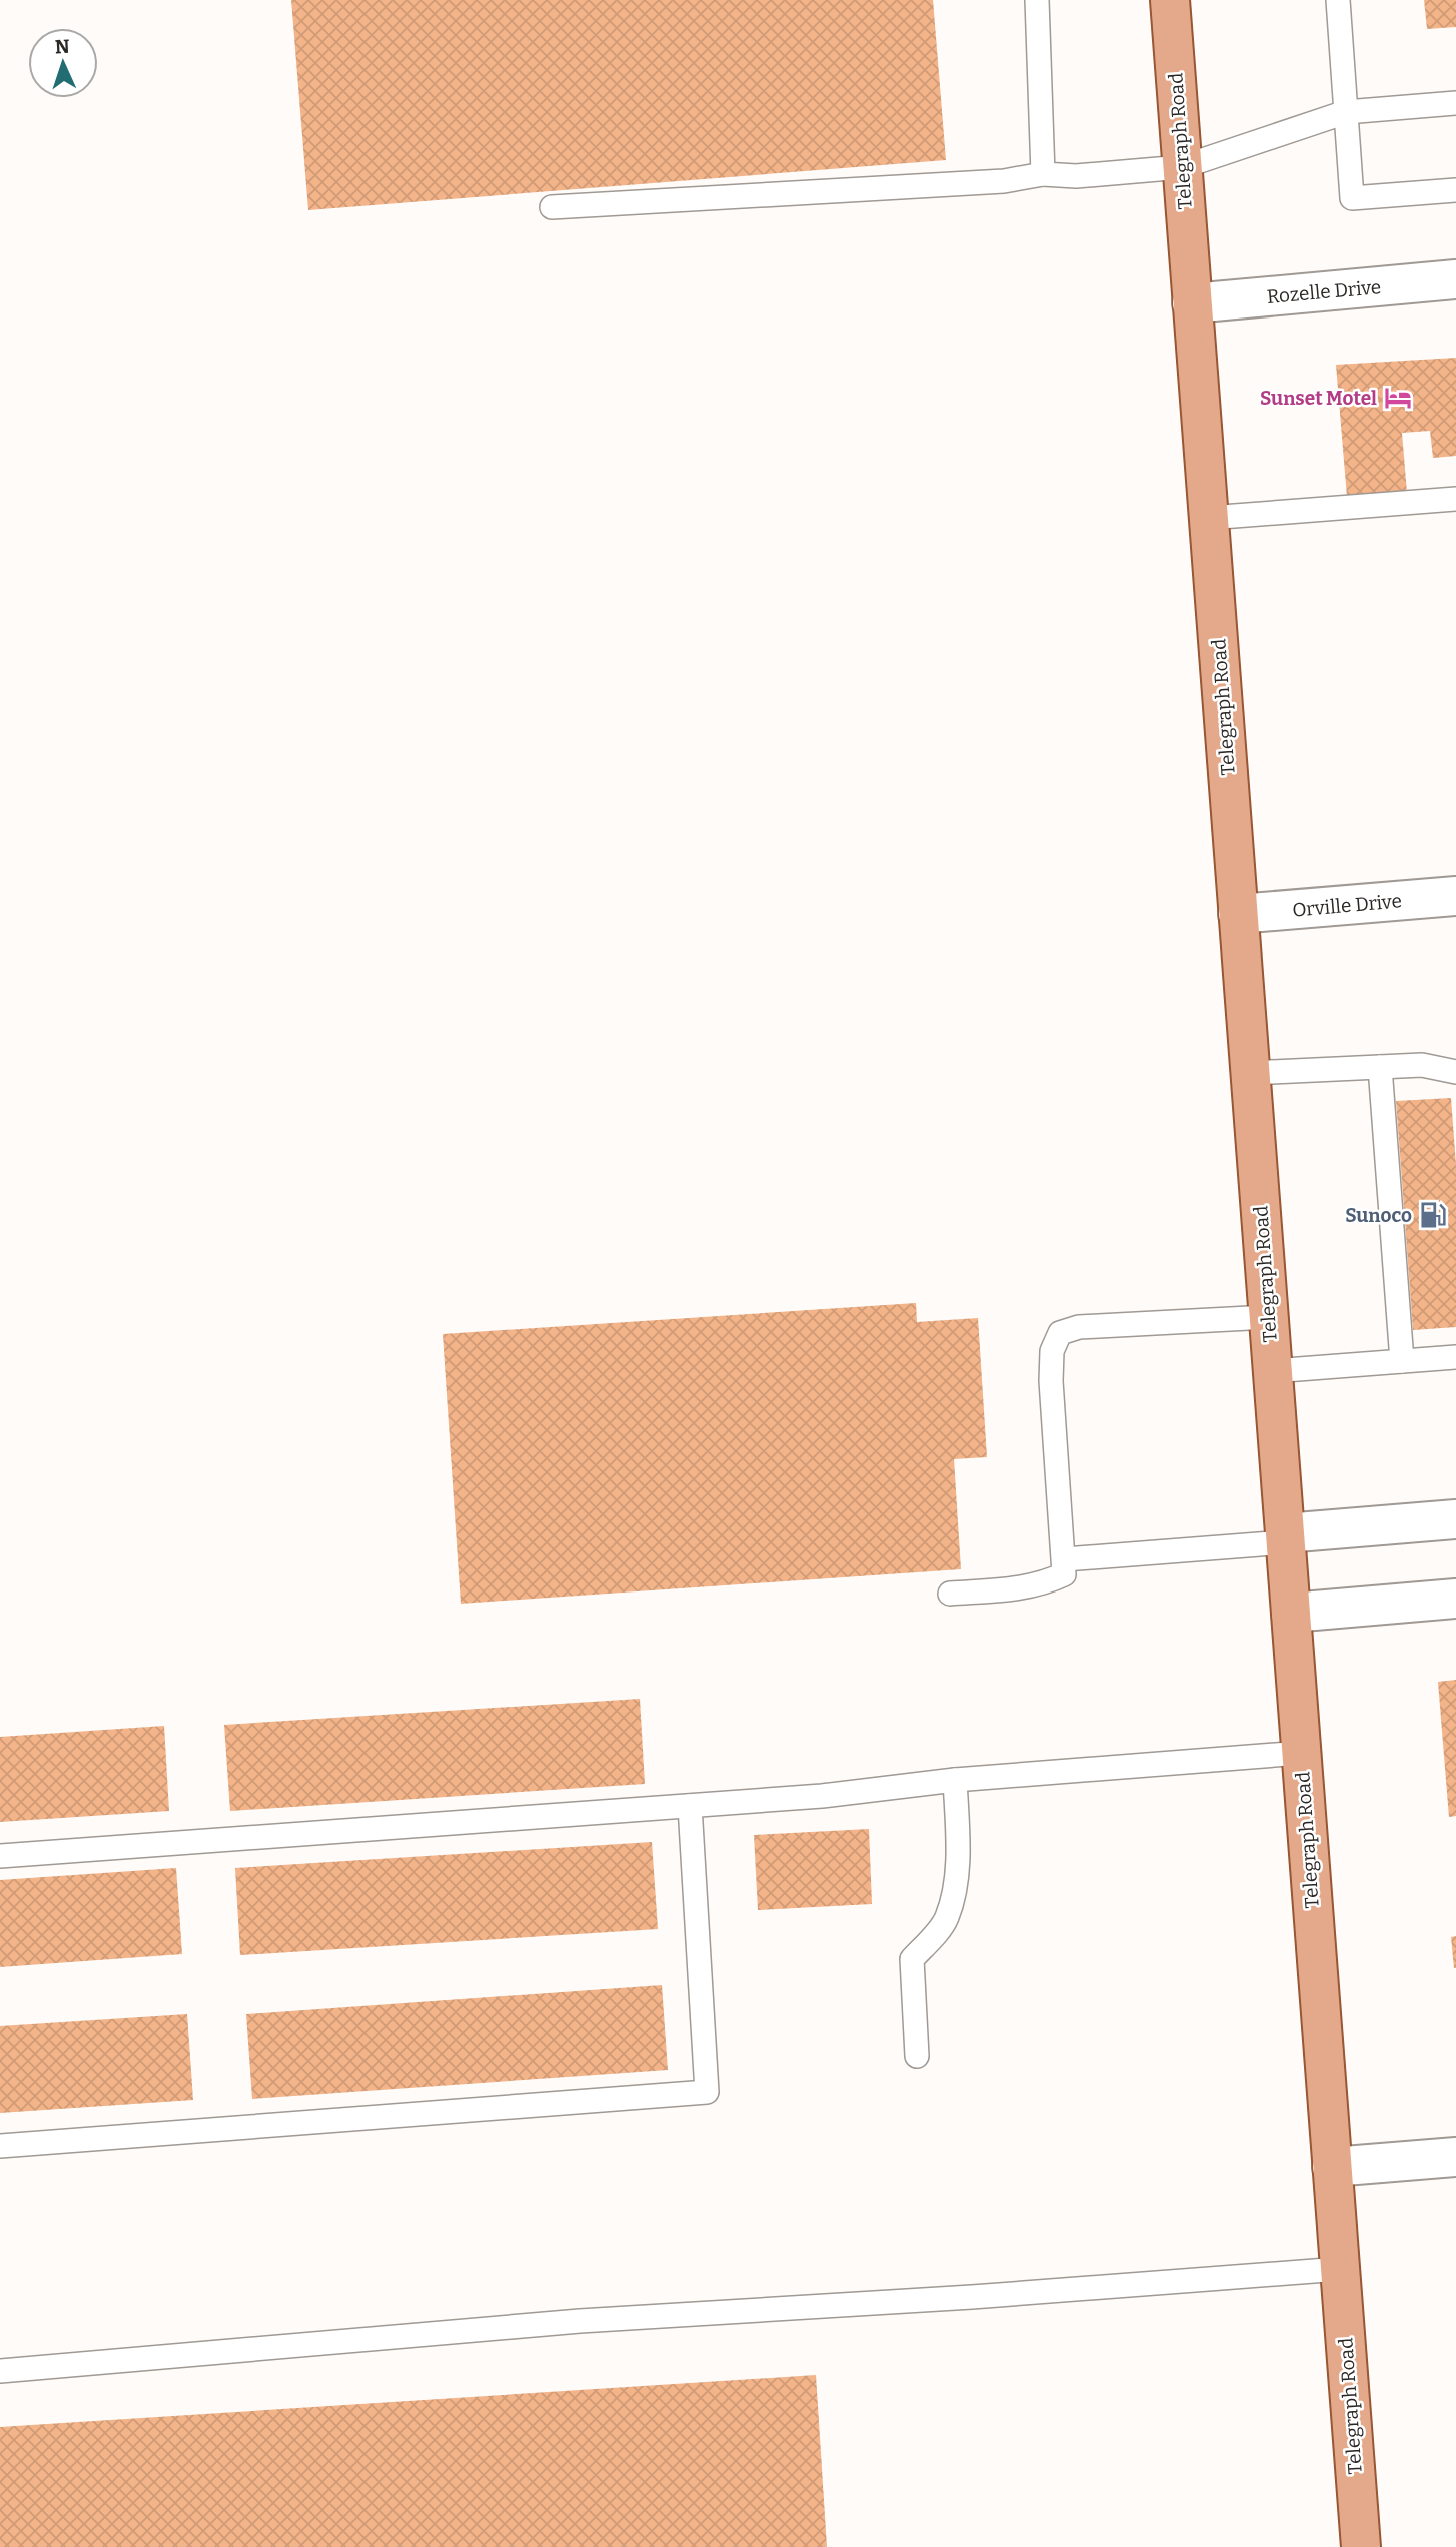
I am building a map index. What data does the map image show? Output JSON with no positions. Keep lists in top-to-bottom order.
{
  "streets": {
    "main road": ["Telegraph Road"],
    "street": ["Rozelle Drive", "Orville Drive"]
  },
  "crossings": [
    ["Telegraph Road", "Rozelle Drive"],
    ["Telegraph Road", "Orville Drive"]
  ],
  "places": {
    "hotel": ["Sunset Motel"],
    "fuel station": ["Sunoco"]
  },
  "north": "top"
}
